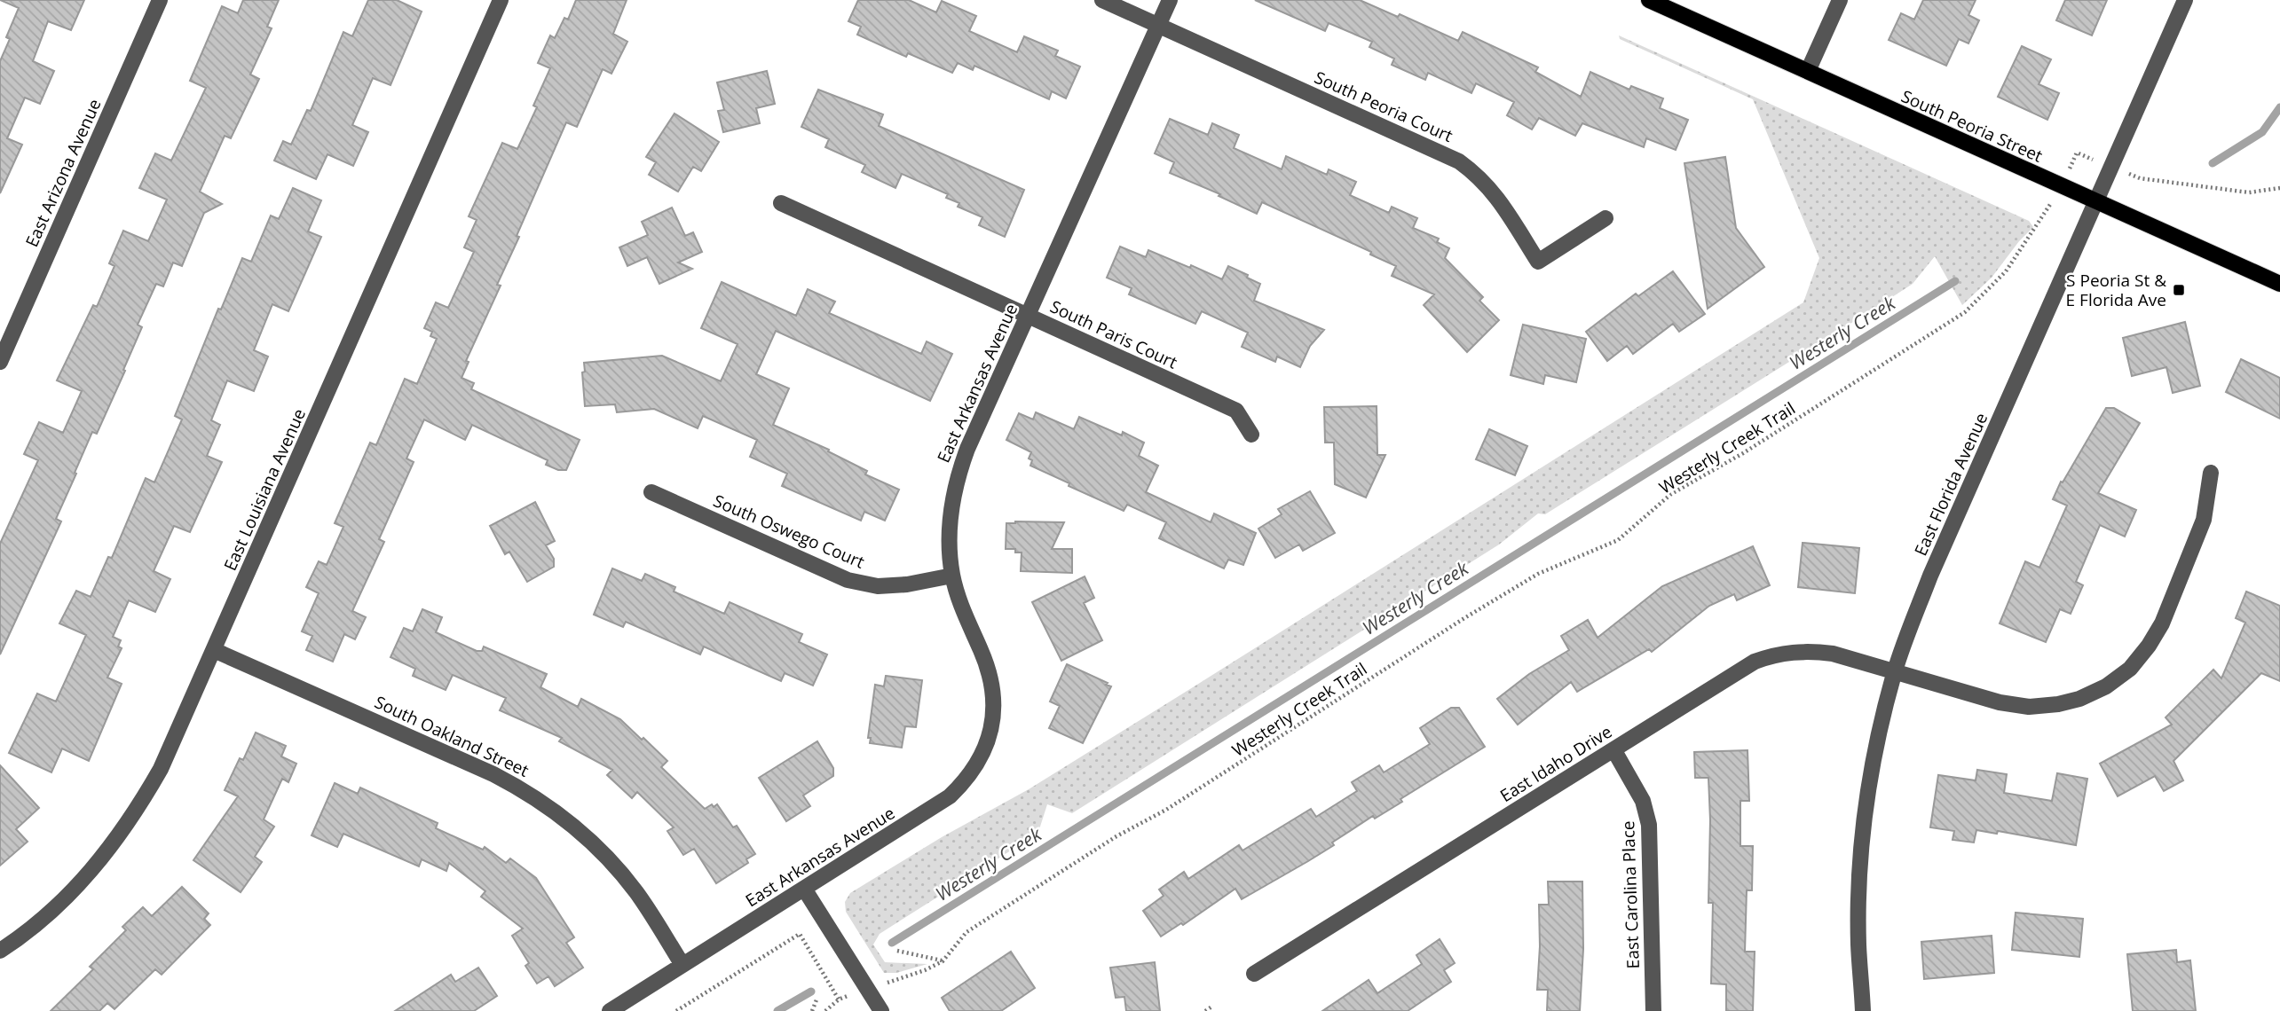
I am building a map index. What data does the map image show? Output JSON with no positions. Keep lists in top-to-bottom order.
{
  "streets": {
    "main road": ["South Peoria Street"],
    "street": [
      "South Peoria Court",
      "East Arizona Avenue",
      "South Paris Court",
      "East Arkansas Avenue",
      "East Florida Avenue",
      "East Louisiana Avenue",
      "South Oswego Court",
      "South Oakland Street",
      "East Idaho Drive",
      "East Carolina Place"
    ],
    "path": ["Westerly Creek Trail"]
  },
  "crossings": [
    ["South Peoria Court", "East Arkansas Avenue"],
    ["South Peoria Street", "Westerly Creek Trail"],
    ["South Peoria Street", "East Florida Avenue"],
    ["South Paris Court", "East Arkansas Avenue"],
    ["East Arkansas Avenue", "South Oswego Court"],
    ["East Arkansas Avenue", "South Oakland Street"],
    ["Westerly Creek Trail", "East Florida Avenue"],
    ["East Florida Avenue", "East Idaho Drive"],
    ["East Louisiana Avenue", "South Oakland Street"],
    ["East Idaho Drive", "East Carolina Place"]
  ],
  "water": ["Westerly Creek"],
  "places": {
    "transit": ["S Peoria St & E Florida Ave"]
  }
}
